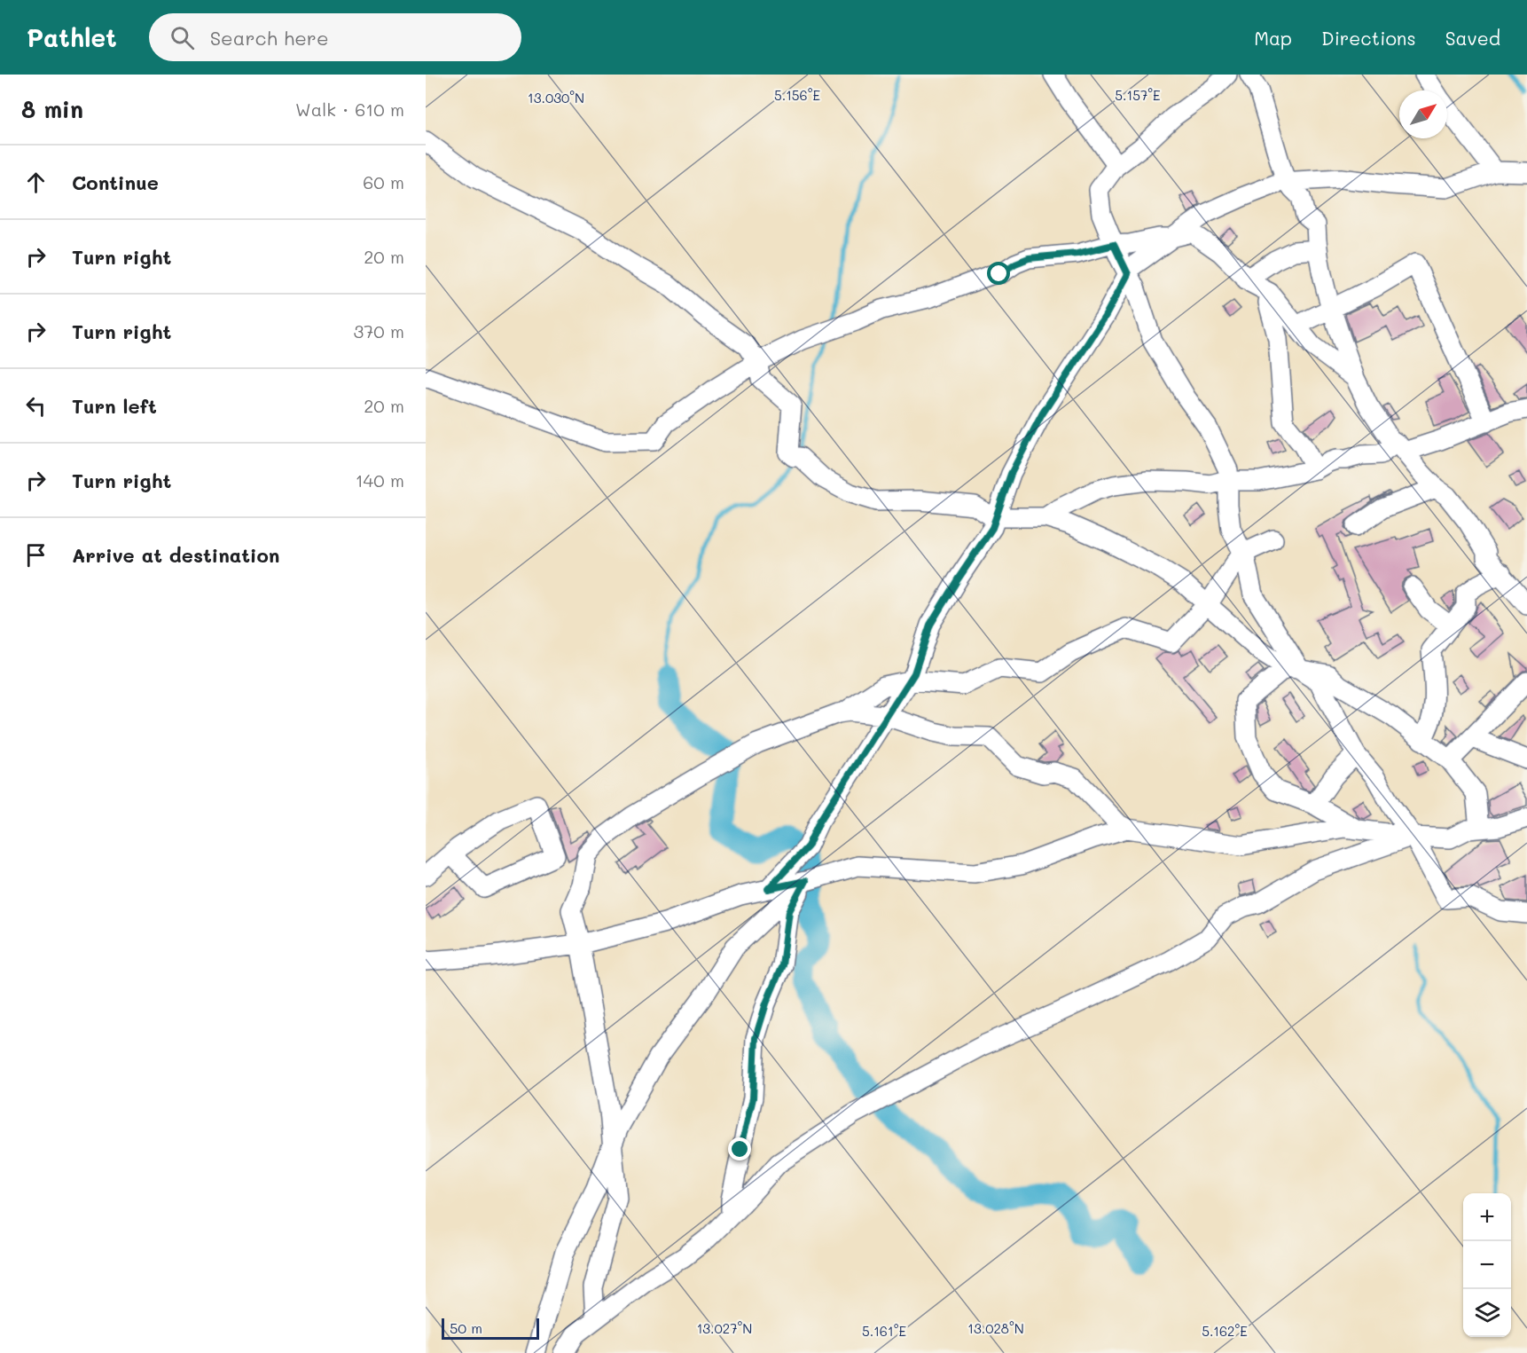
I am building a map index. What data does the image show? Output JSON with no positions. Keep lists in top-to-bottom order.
{
  "scale_bar": "50 m",
  "north": "top right",
  "page": {
    "header": "Pathlet",
    "search": "Search here",
    "nav": ["Map", "Directions", "Saved"],
    "heading": ["8 min", "Walk · 610 m"],
    "list": [
      ["Continue", "60 m"],
      ["Turn right", "20 m"],
      ["Turn right", "370 m"],
      ["Turn left", "20 m"],
      ["Turn right", "140 m"],
      "Arrive at destination"
    ],
    "map_buttons": ["+", "−"],
    "scale": "50 m"
  },
  "coordinates": [
    "5.156°E",
    "5.157°E",
    "13.030°N",
    "13.027°N",
    "13.028°N",
    "5.161°E",
    "5.162°E"
  ]
}
